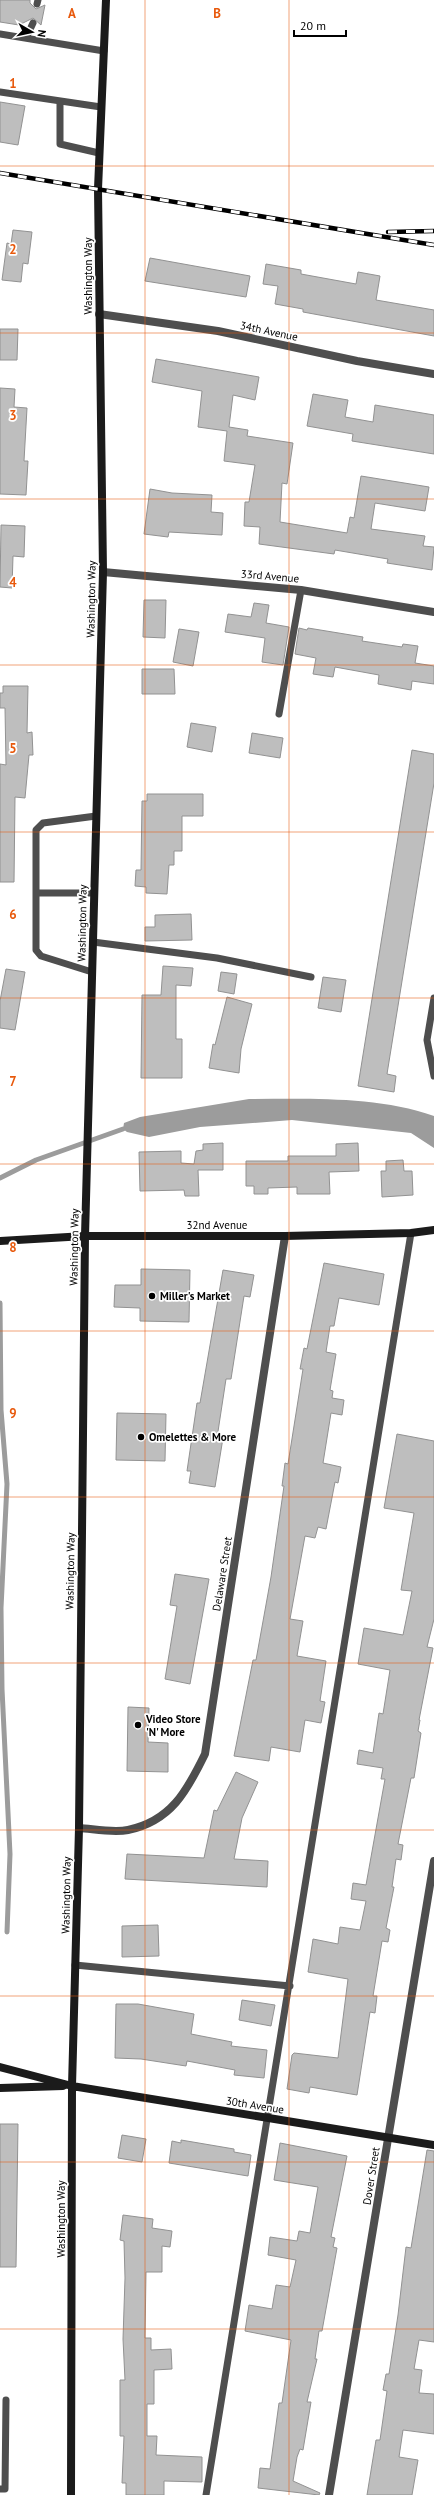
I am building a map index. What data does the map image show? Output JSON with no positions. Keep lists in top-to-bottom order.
{
  "streets": {
    "main road": ["Washington Way", "32nd Avenue", "30th Avenue"],
    "street": [
      "34th Avenue",
      "33rd Avenue",
      "Delaware Street",
      "Dover Street"
    ]
  },
  "crossings": [
    ["Washington Way", "34th Avenue"],
    ["Washington Way", "33rd Avenue"],
    ["Washington Way", "32nd Avenue"],
    ["Washington Way", "Delaware Street"],
    ["Washington Way", "30th Avenue"],
    ["32nd Avenue", "Delaware Street"],
    ["30th Avenue", "Dover Street"]
  ],
  "places": ["Miller's Market", "Omelettes & More", "Video Store 'N' More"],
  "scale_bar": "20 m",
  "north": "right",
  "grid": {
    "columns": ["A", "B"],
    "rows": [
      "1",
      "2",
      "3",
      "4",
      "5",
      "6",
      "7",
      "8",
      "9"
    ]
  }
}
